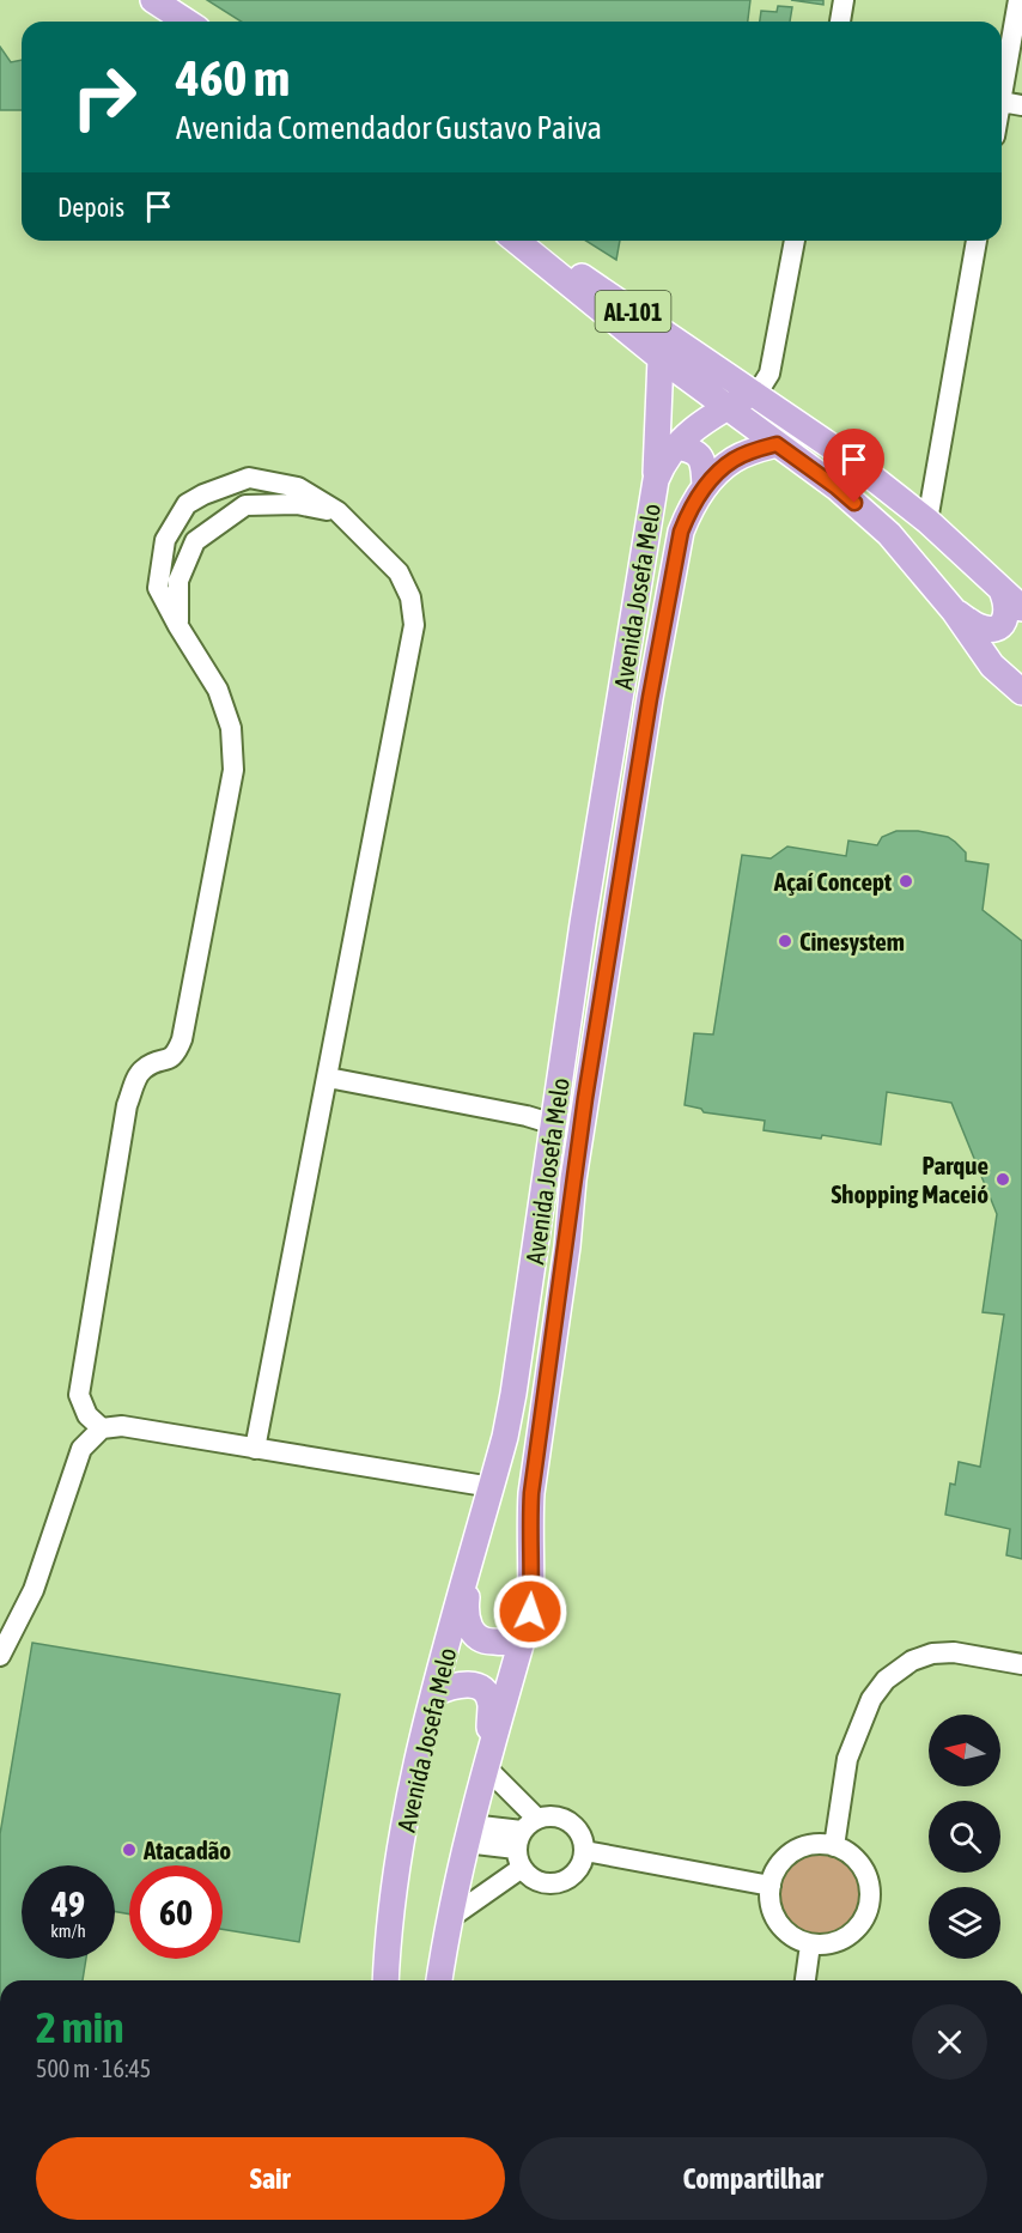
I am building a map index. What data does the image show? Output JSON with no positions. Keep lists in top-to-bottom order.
{
  "streets": {
    "main road": ["AL-101", "Avenida Josefa Melo"]
  },
  "crossings": [
    ["AL-101", "Avenida Josefa Melo"]
  ],
  "places": [
    "Açaí Concept",
    "Cinesystem",
    "Parque Shopping Maceió",
    "Atacadão"
  ],
  "north": "left",
  "page": {
    "turn": ["460 m", "Avenida Comendador Gustavo Paiva"],
    "then": "Depois",
    "speed": "49 km/h",
    "limit": "60",
    "heading": ["2 min", "500 m · 16:45"],
    "buttons": ["Sair", "Compartilhar"]
  }
}
